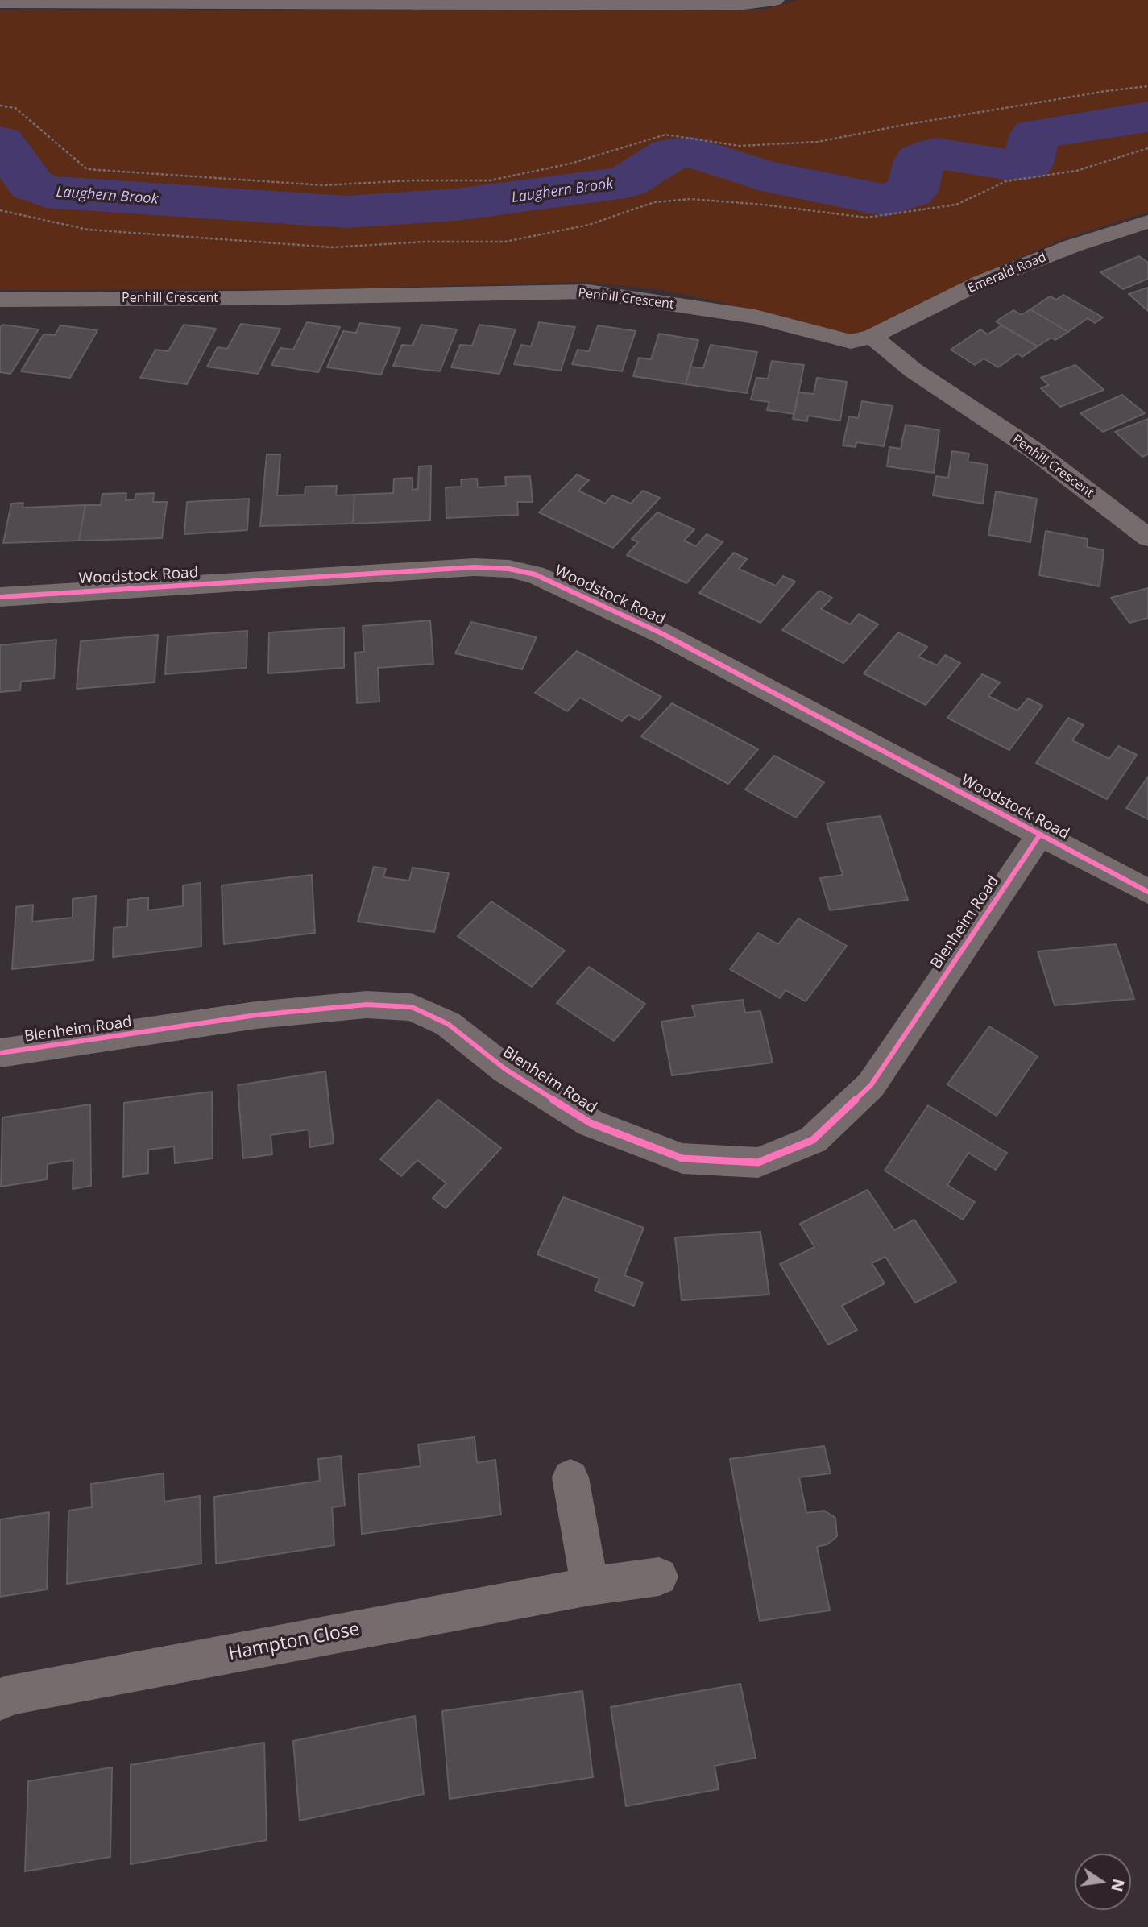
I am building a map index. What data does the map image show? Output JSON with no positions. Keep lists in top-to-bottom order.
{
  "streets": {
    "street": [
      "Emerald Road",
      "Penhill Crescent",
      "Woodstock Road",
      "Blenheim Road",
      "Hampton Close"
    ]
  },
  "crossings": [
    ["Emerald Road", "Penhill Crescent"],
    ["Woodstock Road", "Blenheim Road"]
  ],
  "water": ["Laughern Brook"],
  "north": "right"
}
